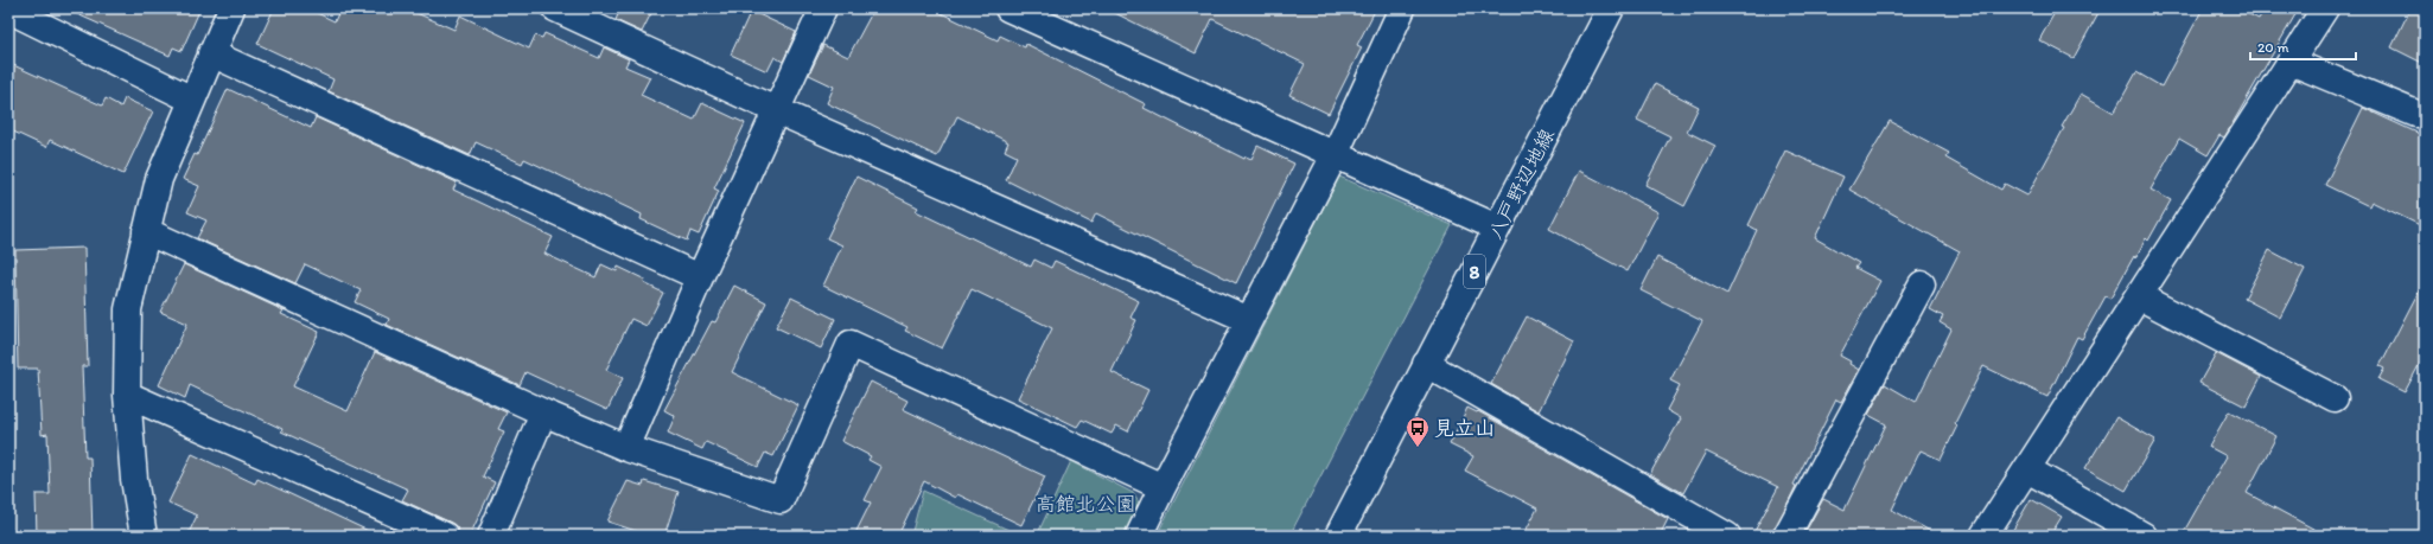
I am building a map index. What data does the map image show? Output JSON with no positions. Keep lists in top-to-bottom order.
{
  "streets": {
    "street": ["八戸野辺地線", "8"]
  },
  "parks": ["高館北公園"],
  "places": {
    "bus stop": ["見立山"]
  },
  "scale_bar": "20 m"
}
